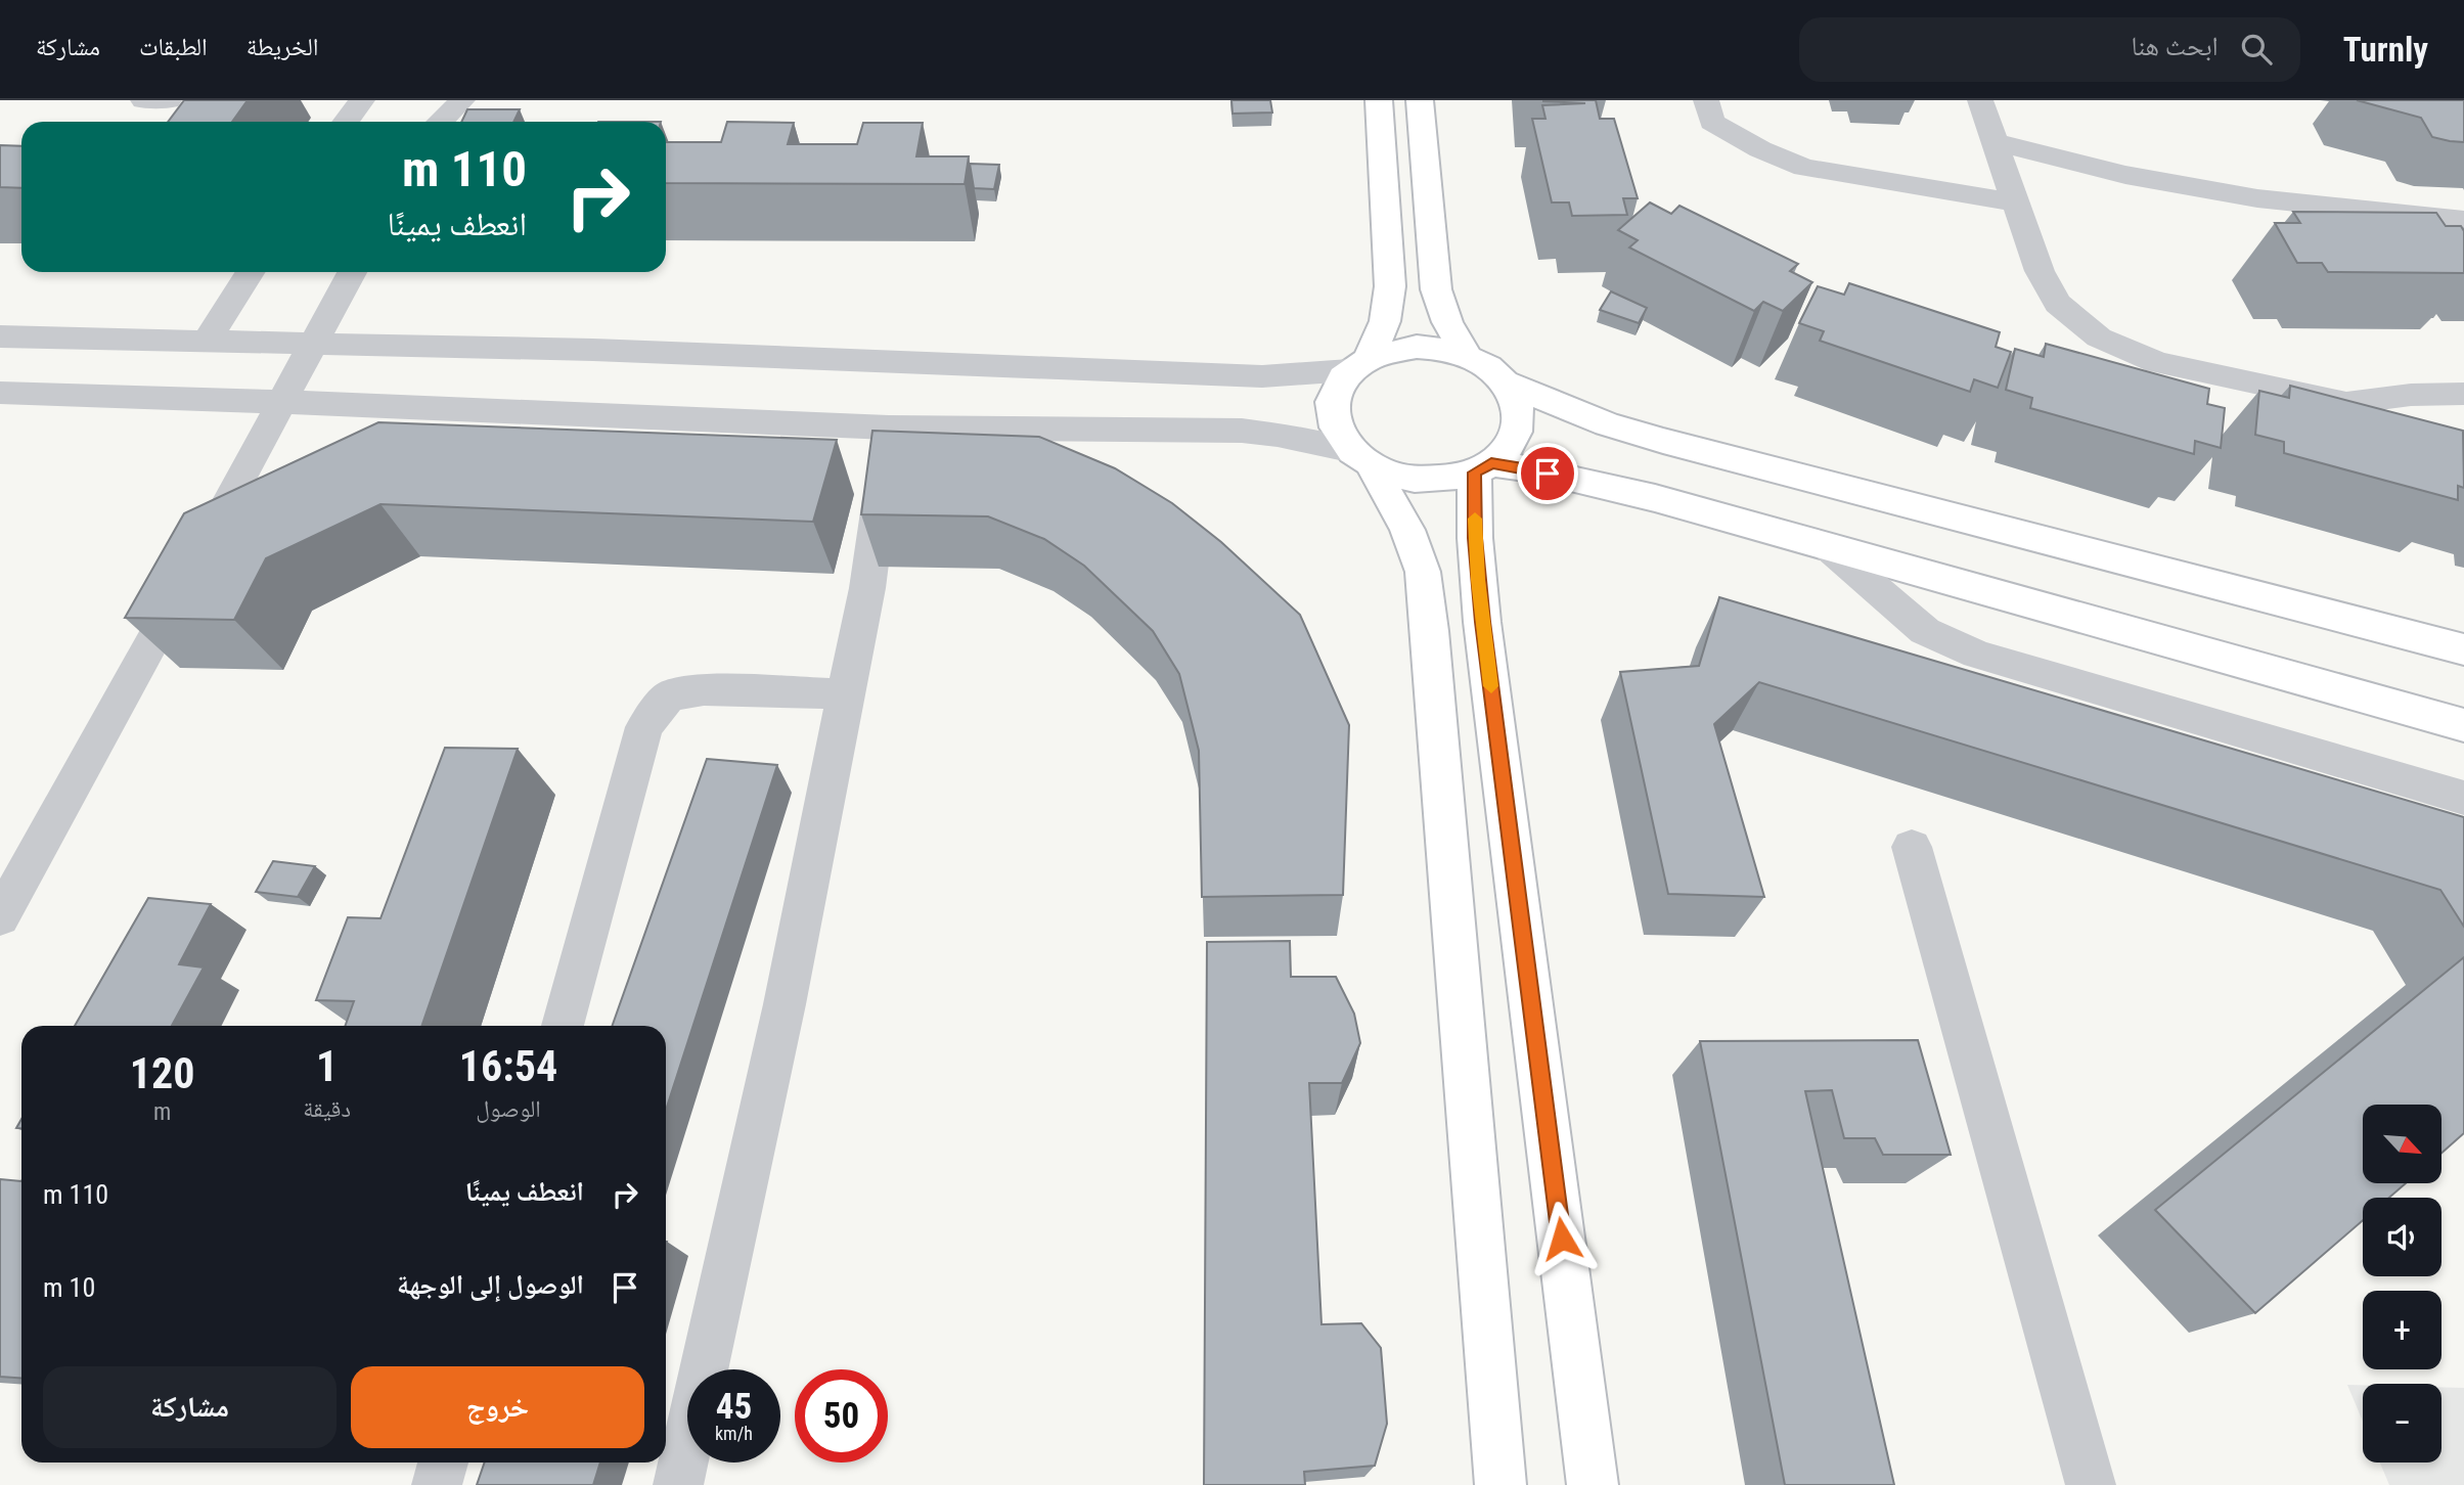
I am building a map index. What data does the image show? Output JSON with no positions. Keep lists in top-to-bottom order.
{
  "north": "bottom right",
  "page": {
    "header": "Turnly",
    "search": "ابحث هنا",
    "nav": ["الخريطة", "الطبقات", "مشاركة"],
    "turn": ["110 m", "انعطف يمينًا"],
    "eta": [
      "16:54",
      "الوصول",
      "1",
      "دقيقة",
      "120",
      "m"
    ],
    "map_buttons": ["+", "−"],
    "list": [
      {
        "name": "انعطف يمينًا",
        "value": "110 m"
      },
      {
        "name": "الوصول إلى الوجهة",
        "value": "10 m"
      }
    ],
    "buttons": ["خروج", "مشاركة"],
    "speed": "45 km/h",
    "limit": "50"
  }
}
